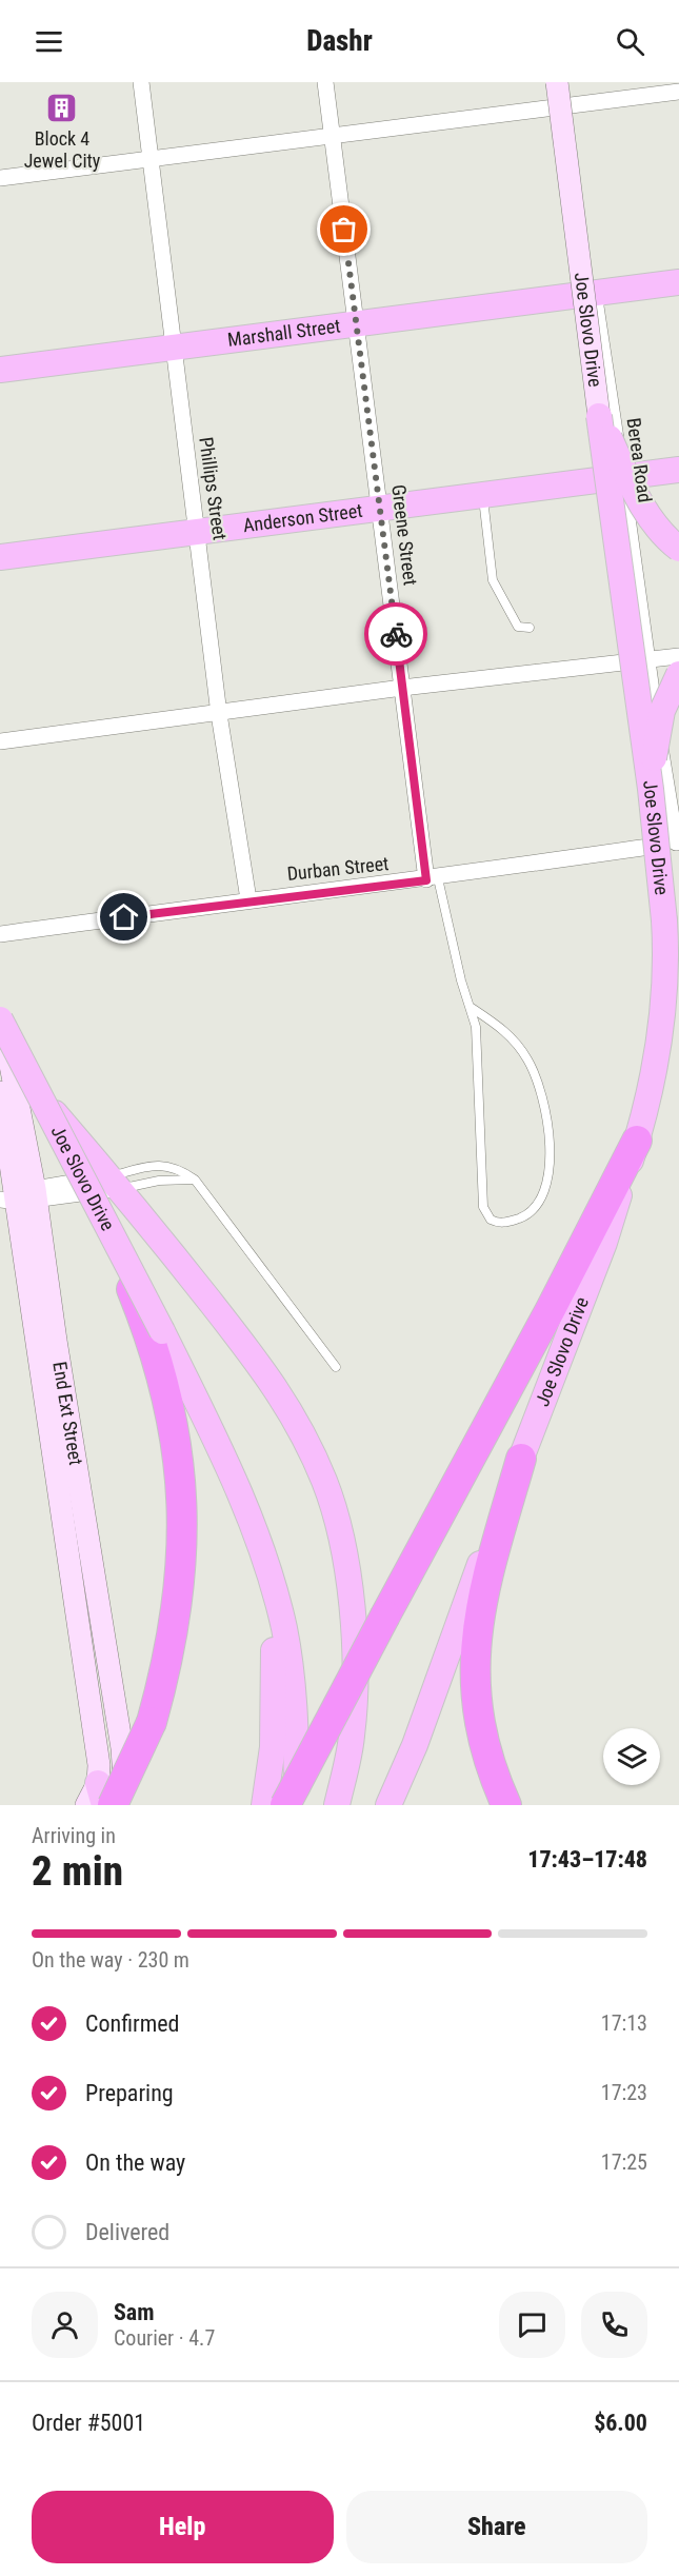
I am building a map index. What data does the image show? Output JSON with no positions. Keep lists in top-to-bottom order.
{
  "streets": {
    "main road": ["Joe Slovo Drive", "Marshall Street", "Anderson Street"],
    "street": [
      "Berea Road",
      "Phillips Street",
      "Greene Street",
      "Durban Street",
      "End Ext Street"
    ]
  },
  "crossings": [
    ["Joe Slovo Drive", "End Ext Street"],
    ["Marshall Street", "Berea Road"],
    ["Marshall Street", "Phillips Street"],
    ["Marshall Street", "Greene Street"],
    ["Berea Road", "Anderson Street"],
    ["Berea Road", "Durban Street"],
    ["Phillips Street", "Anderson Street"],
    ["Phillips Street", "Durban Street"],
    ["Anderson Street", "Greene Street"],
    ["Greene Street", "Durban Street"]
  ],
  "places": {
    "building": ["Block 4 Jewel City"]
  },
  "page": {
    "header": "Dashr",
    "heading": ["2 min", "Arriving in", "17:43–17:48"],
    "panel": [
      "Sam",
      "Courier · 4.7",
      "Order #5001",
      "$6.00"
    ],
    "bar": "On the way · 230 m",
    "list": [
      ["Confirmed", "17:13"],
      ["Preparing", "17:23"],
      ["On the way", "17:25"],
      "Delivered"
    ],
    "buttons": ["Help", "Share"]
  }
}
